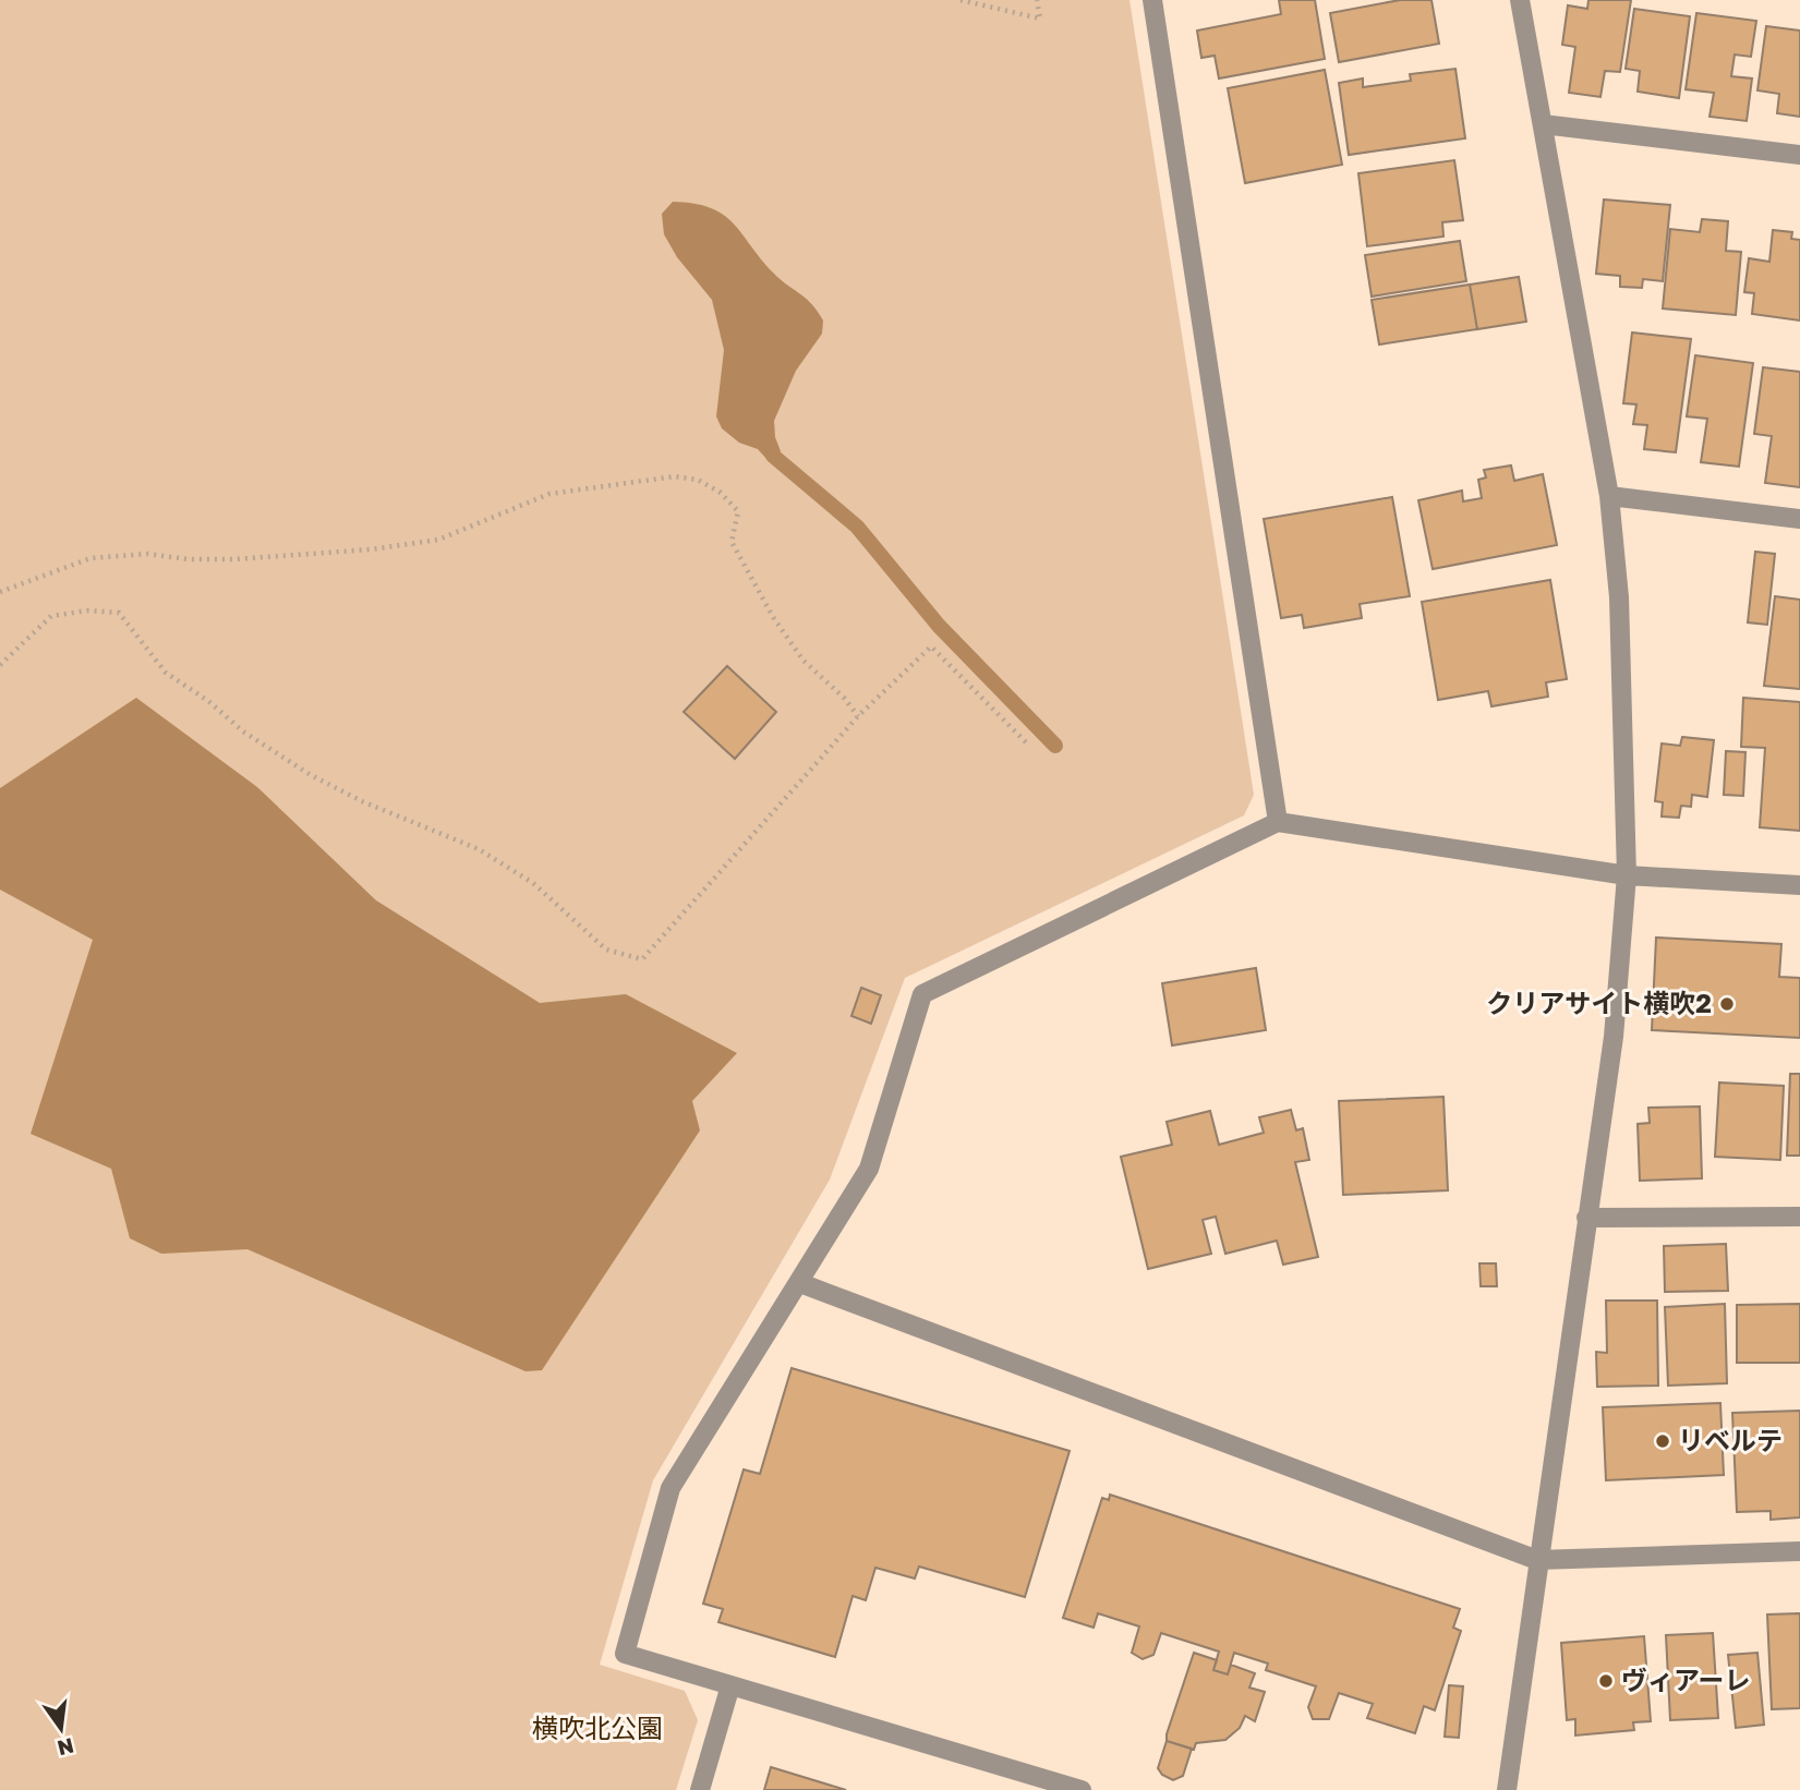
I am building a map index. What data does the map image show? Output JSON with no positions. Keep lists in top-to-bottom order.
{
  "parks": ["横吹北公園"],
  "places": ["クリアサイト横吹2", "リベルテ", "ヴィアーレ"],
  "north": "bottom"
}
